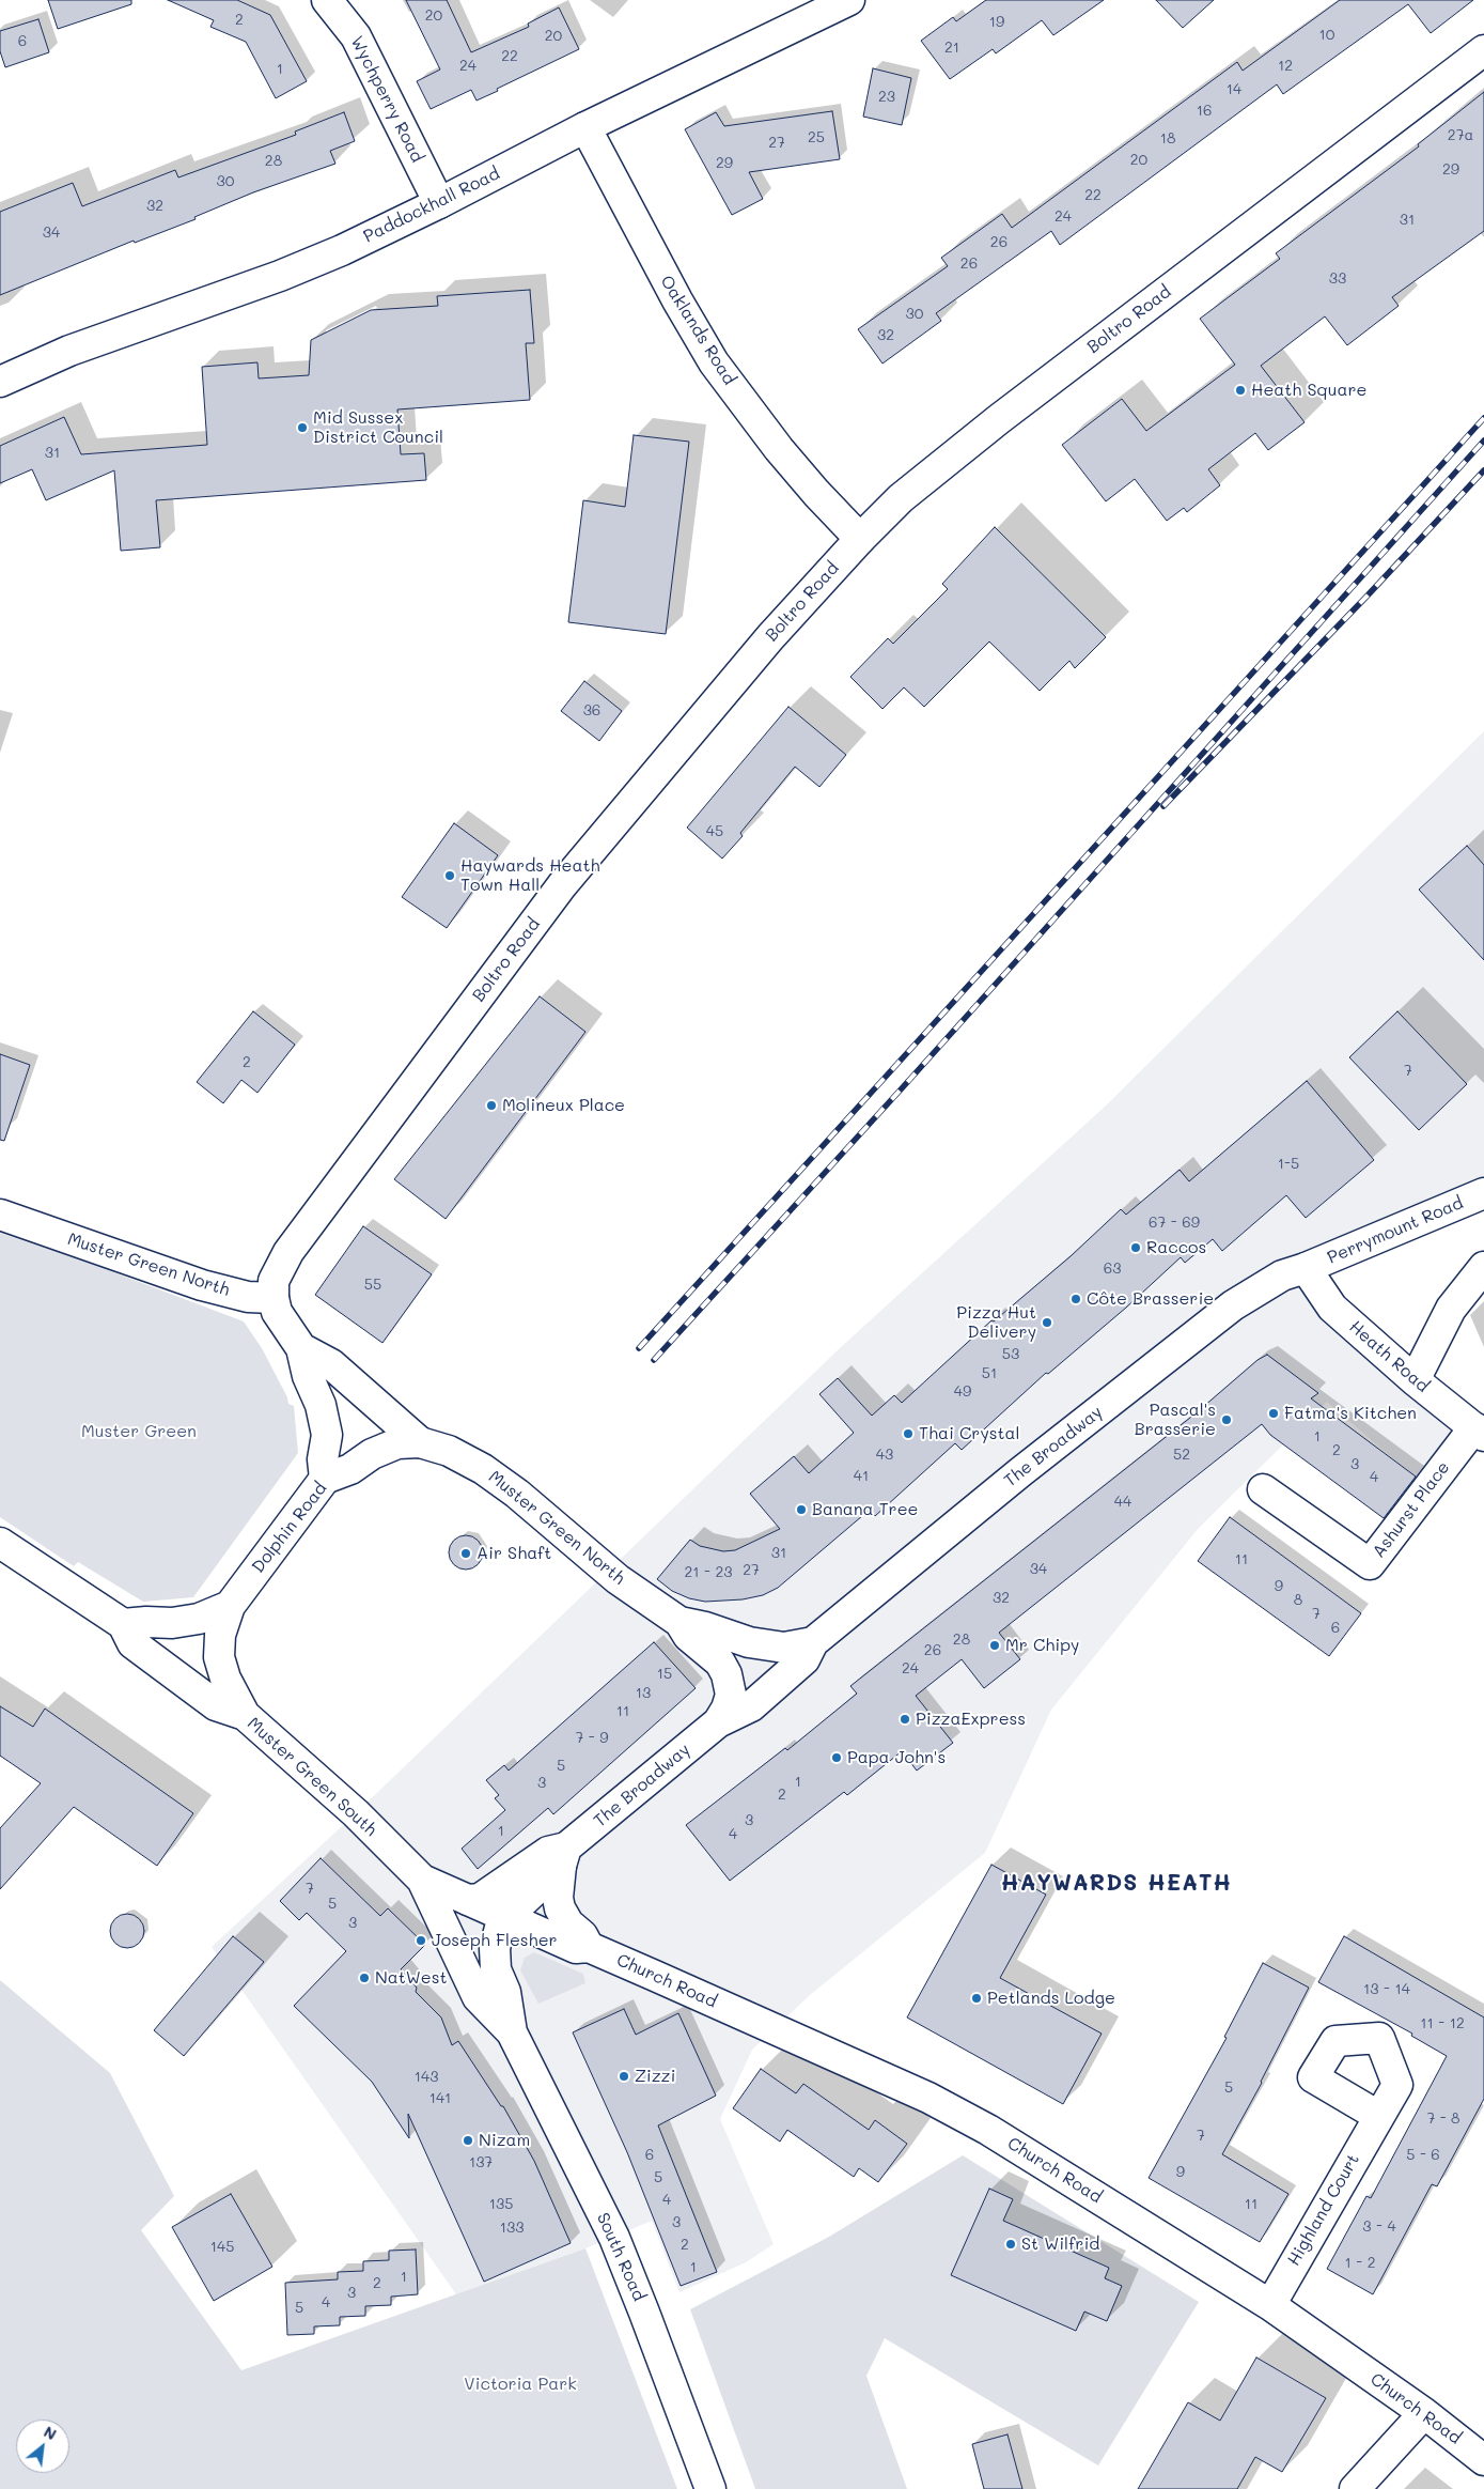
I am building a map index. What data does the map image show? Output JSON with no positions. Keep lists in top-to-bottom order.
{
  "streets": {
    "street": [
      "Wychperry Road",
      "Paddockhall Road",
      "Boltro Road",
      "Oaklands Road",
      "Perrymount Road",
      "Muster Green North",
      "Heath Road",
      "The Broadway",
      "Ashurst Place",
      "Dolphin Road",
      "Muster Green South",
      "Church Road",
      "Highland Court",
      "South Road"
    ]
  },
  "crossings": [
    ["Wychperry Road", "Paddockhall Road"],
    ["Paddockhall Road", "Oaklands Road"],
    ["Boltro Road", "Oaklands Road"],
    ["Boltro Road", "Muster Green North"],
    ["Perrymount Road", "Heath Road"],
    ["Perrymount Road", "The Broadway"],
    ["Muster Green North", "The Broadway"],
    ["Muster Green North", "Dolphin Road"],
    ["Heath Road", "The Broadway"],
    ["Heath Road", "Ashurst Place"],
    ["The Broadway", "Muster Green South"],
    ["The Broadway", "Church Road"],
    ["The Broadway", "South Road"],
    ["Dolphin Road", "Muster Green South"],
    ["Muster Green South", "South Road"],
    ["Church Road", "Highland Court"]
  ],
  "districts": ["HAYWARDS HEATH"],
  "parks": ["Muster Green", "Victoria Park"],
  "places": [
    "Heath Square",
    "Mid Sussex District Council",
    "Haywards Heath Town Hall",
    "Molineux Place",
    "Raccos",
    "Côte Brasserie",
    "Pizza Hut Delivery",
    "Fatma's Kitchen",
    "Pascal's Brasserie",
    "Thai Crystal",
    "Banana Tree",
    "Air Shaft",
    "Mr Chipy",
    "PizzaExpress",
    "Papa John's",
    "Joseph Flesher",
    "NatWest",
    "Petlands Lodge",
    "Zizzi",
    "Nizam",
    "St Wilfrid"
  ],
  "house_numbers": [
    "20",
    "2",
    "19",
    "10",
    "20",
    "6",
    "21",
    "22",
    "24",
    "12",
    "1",
    "14",
    "23",
    "16",
    "27a",
    "25",
    "18",
    "27",
    "20",
    "28",
    "29",
    "29",
    "30",
    "22",
    "32",
    "24",
    "31",
    "34",
    "26",
    "26",
    "33",
    "30",
    "32",
    "31",
    "36",
    "45",
    "2",
    "7",
    "1-5",
    "67 - 69",
    "63",
    "55",
    "53",
    "51",
    "49",
    "1",
    "2",
    "43",
    "52",
    "3",
    "41",
    "4",
    "44",
    "31",
    "11",
    "34",
    "27",
    "21 - 23",
    "9",
    "32",
    "8",
    "7",
    "6",
    "28",
    "26",
    "24",
    "15",
    "13",
    "11",
    "7 - 9",
    "5",
    "1",
    "3",
    "2",
    "3",
    "1",
    "4",
    "7",
    "5",
    "3",
    "13 - 14",
    "11 - 12",
    "143",
    "5",
    "141",
    "7 - 8",
    "7",
    "6",
    "5 - 6",
    "137",
    "9",
    "5",
    "4",
    "135",
    "11",
    "3",
    "3 - 4",
    "133",
    "2",
    "145",
    "1 - 2",
    "1",
    "1",
    "2",
    "3",
    "4",
    "5"
  ],
  "north": "top right"
}
